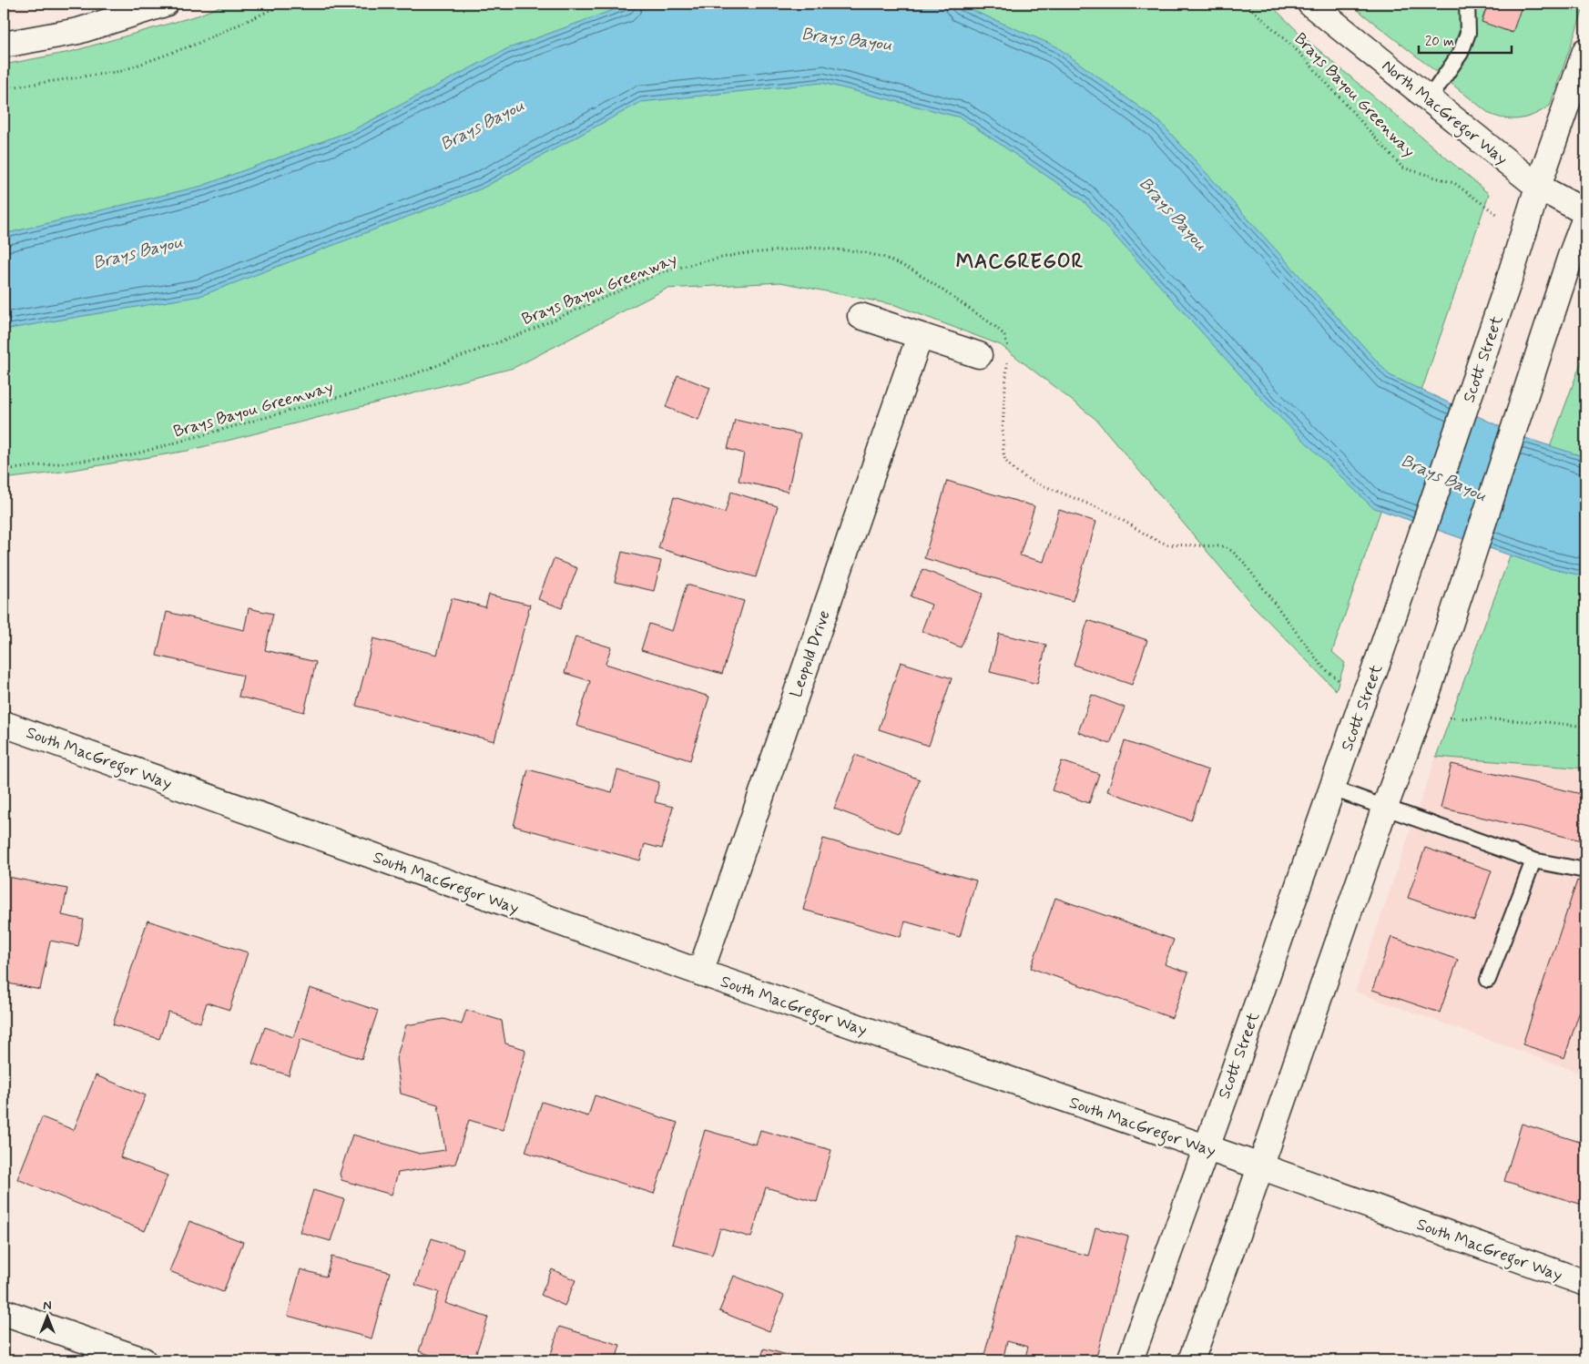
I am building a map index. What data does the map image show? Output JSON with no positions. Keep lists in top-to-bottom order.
{
  "streets": {
    "main road": [
      "North MacGregor Way",
      "Scott Street",
      "Leopold Drive",
      "South MacGregor Way"
    ],
    "path": ["Brays Bayou Greenway"]
  },
  "crossings": [
    ["North MacGregor Way", "Scott Street"],
    ["Scott Street", "South MacGregor Way"],
    ["Leopold Drive", "South MacGregor Way"]
  ],
  "districts": ["MACGREGOR"],
  "water": ["Brays Bayou"],
  "scale_bar": "20 m",
  "north": "top"
}
